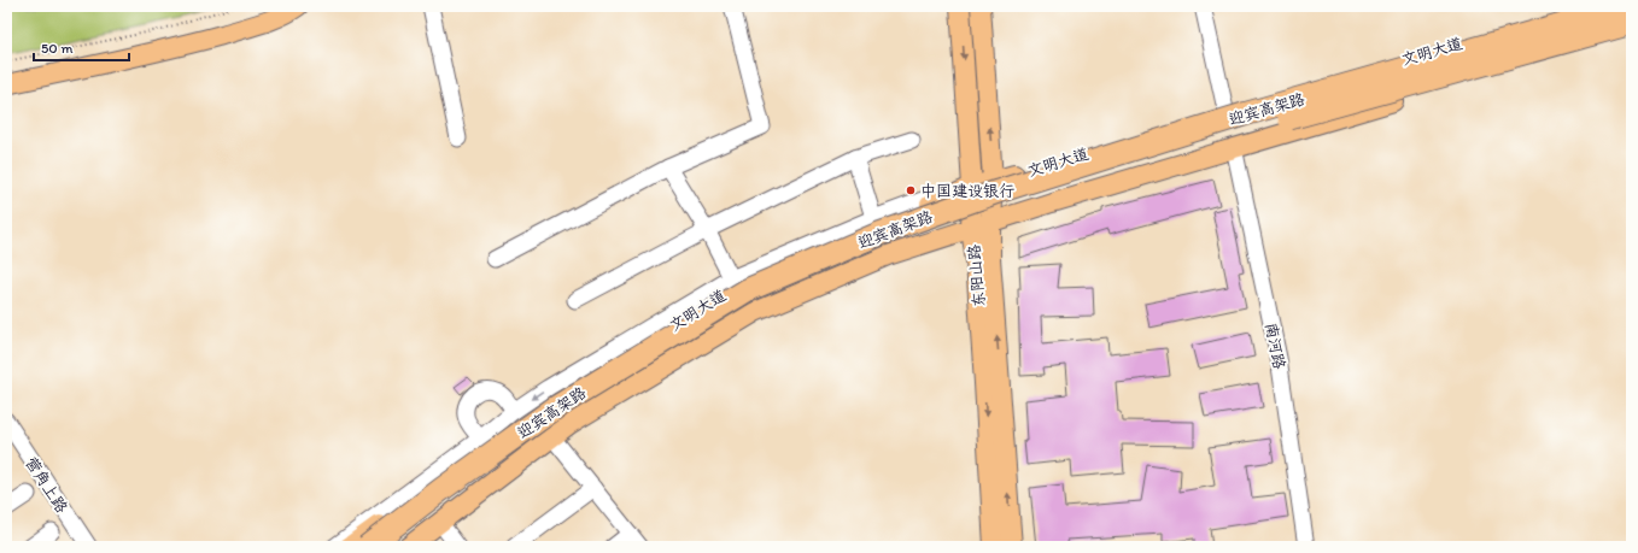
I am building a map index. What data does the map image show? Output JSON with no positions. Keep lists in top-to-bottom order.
{
  "streets": {
    "highway": ["迎宾高架路"],
    "main road": ["文明大道", "东阳山路"],
    "street": ["南河路", "营角上路"]
  },
  "crossings": [
    ["文明大道", "东阳山路"],
    ["文明大道", "南河路"]
  ],
  "places": ["中国建设银行"],
  "scale_bar": "50 m"
}
